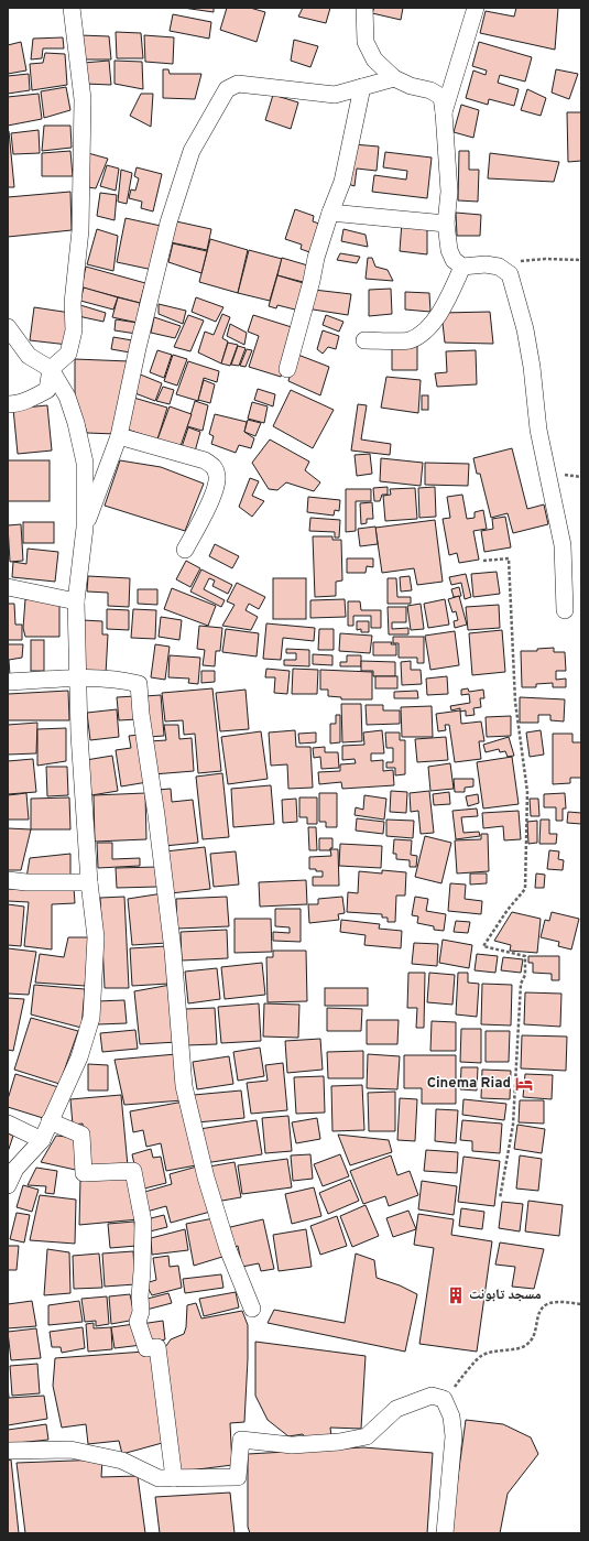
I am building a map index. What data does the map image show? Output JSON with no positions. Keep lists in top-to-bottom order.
{
  "places": {
    "hotel": ["Cinema Riad"],
    "building": ["مسجد تابونت"]
  }
}
